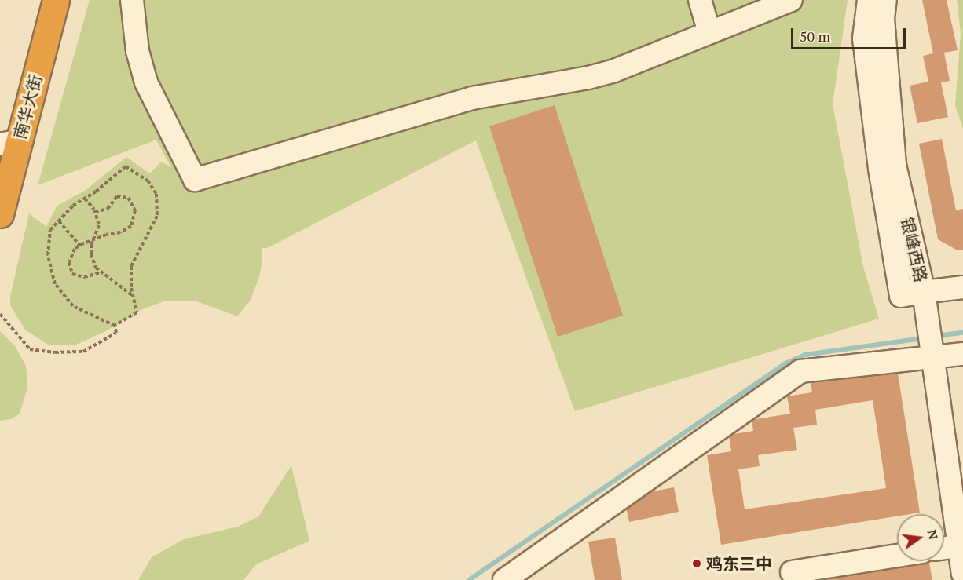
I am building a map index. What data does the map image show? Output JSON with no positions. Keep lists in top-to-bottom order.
{
  "streets": {
    "highway": ["南华大街"],
    "street": ["银峰西路"]
  },
  "places": ["鸡东三中"],
  "scale_bar": "50 m",
  "north": "right"
}
